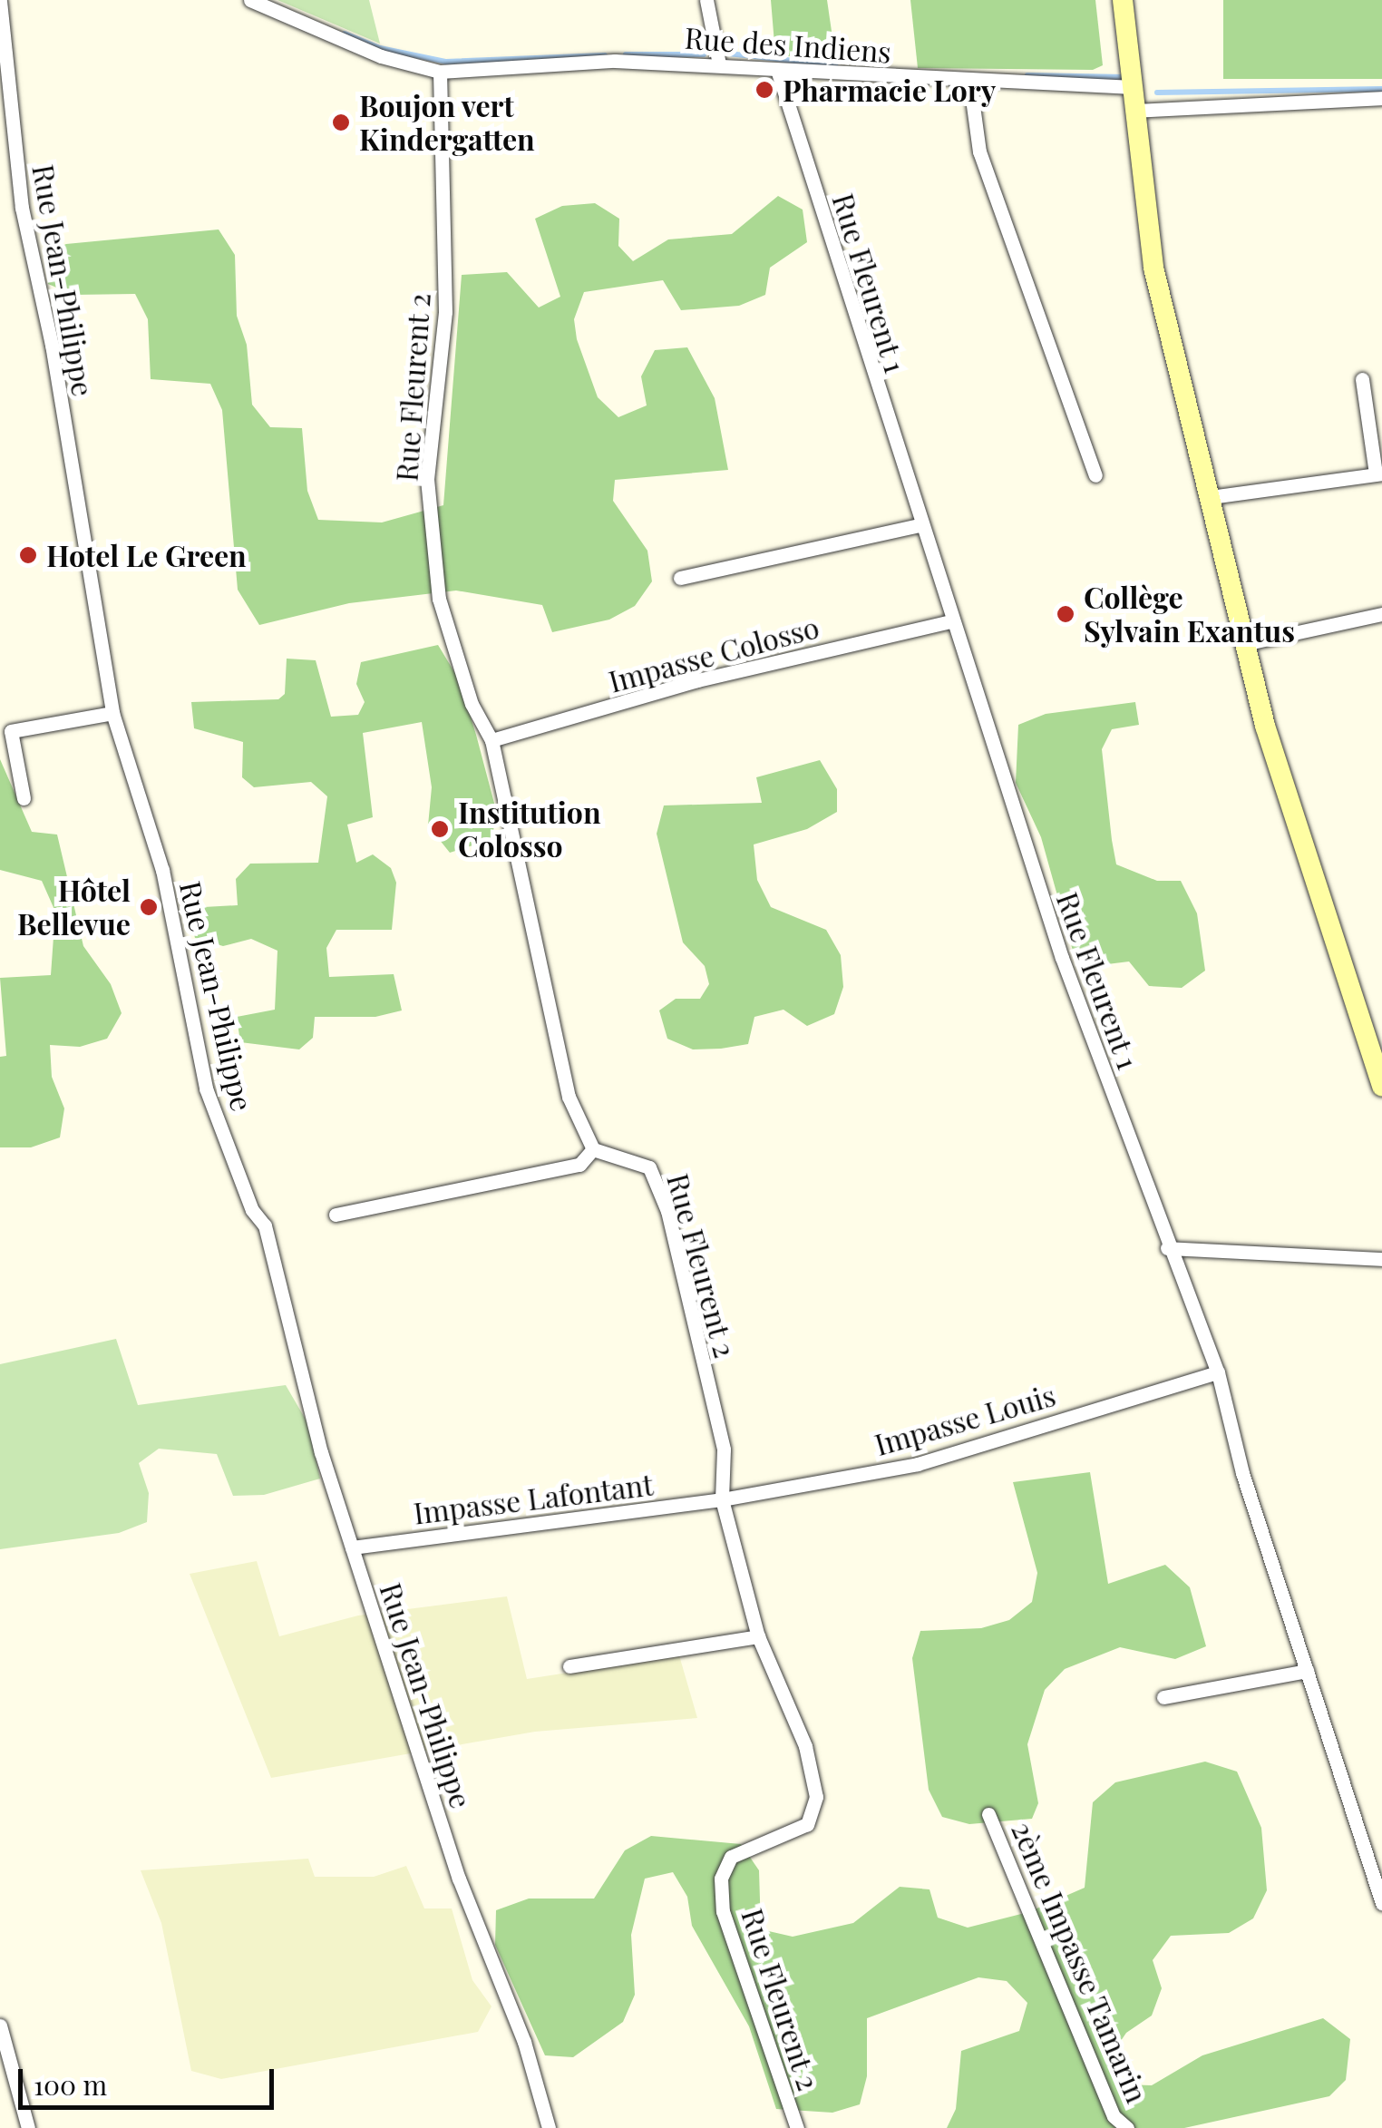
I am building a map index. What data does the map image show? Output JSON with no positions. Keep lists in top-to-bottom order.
{
  "streets": {
    "street": [
      "Rue des Indiens",
      "Rue Jean-Philippe",
      "Rue Fleurent 1",
      "Rue Fleurent 2",
      "Impasse Colosso",
      "Impasse Louis",
      "Impasse Lafontant",
      "2ème Impasse Tamarin"
    ]
  },
  "crossings": [
    ["Rue des Indiens", "Rue Fleurent 1"],
    ["Rue des Indiens", "Rue Fleurent 2"],
    ["Rue Jean-Philippe", "Impasse Lafontant"],
    ["Rue Fleurent 1", "Impasse Colosso"],
    ["Rue Fleurent 1", "Impasse Louis"],
    ["Rue Fleurent 2", "Impasse Colosso"],
    ["Rue Fleurent 2", "Impasse Louis"],
    ["Rue Fleurent 2", "Impasse Lafontant"],
    ["Impasse Louis", "Impasse Lafontant"]
  ],
  "places": [
    "Pharmacie Lory",
    "Boujon vert Kindergatten",
    "Hotel Le Green",
    "Collège Sylvain Exantus",
    "Institution Colosso",
    "Hôtel Bellevue"
  ],
  "scale_bar": "100 m"
}
